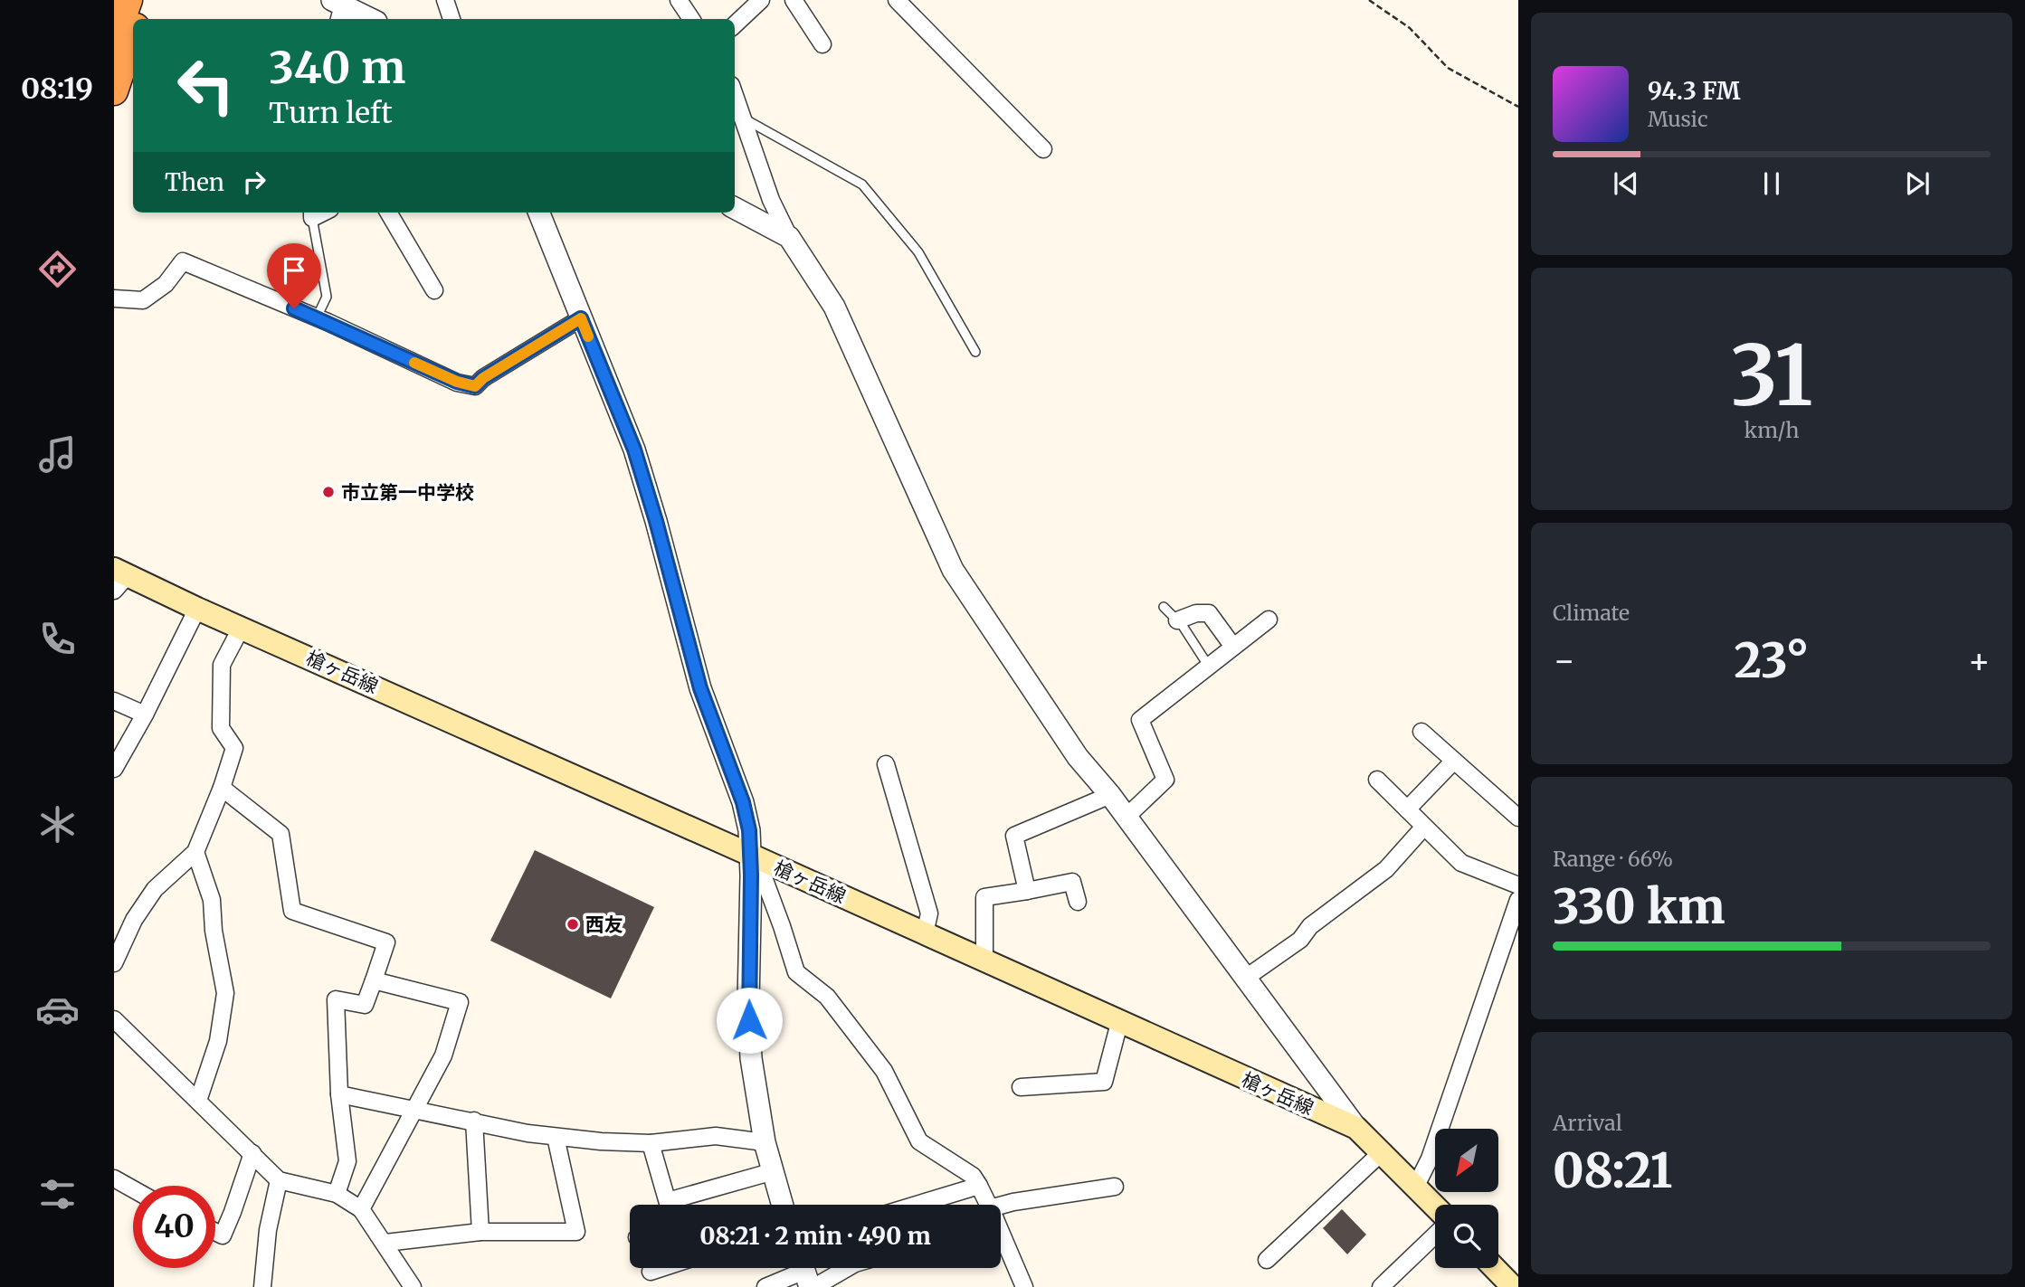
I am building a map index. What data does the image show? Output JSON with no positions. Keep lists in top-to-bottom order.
{
  "streets": {
    "main road": ["槍ヶ岳線"]
  },
  "places": ["市立第一中学校", "西友"],
  "north": "bottom left",
  "page": {
    "tabs": "08:19",
    "turn": ["340 m", "Turn left"],
    "song": ["94.3 FM", "Music"],
    "then": "Then",
    "tile": [
      ["31", "km/h"],
      "Climate",
      ["Range · 66%", "330 km"],
      ["Arrival", "08:21"]
    ],
    "heat": ["−", "23°", "+"],
    "limit": "40",
    "trip": "08:21 · 2 min · 490 m"
  }
}
